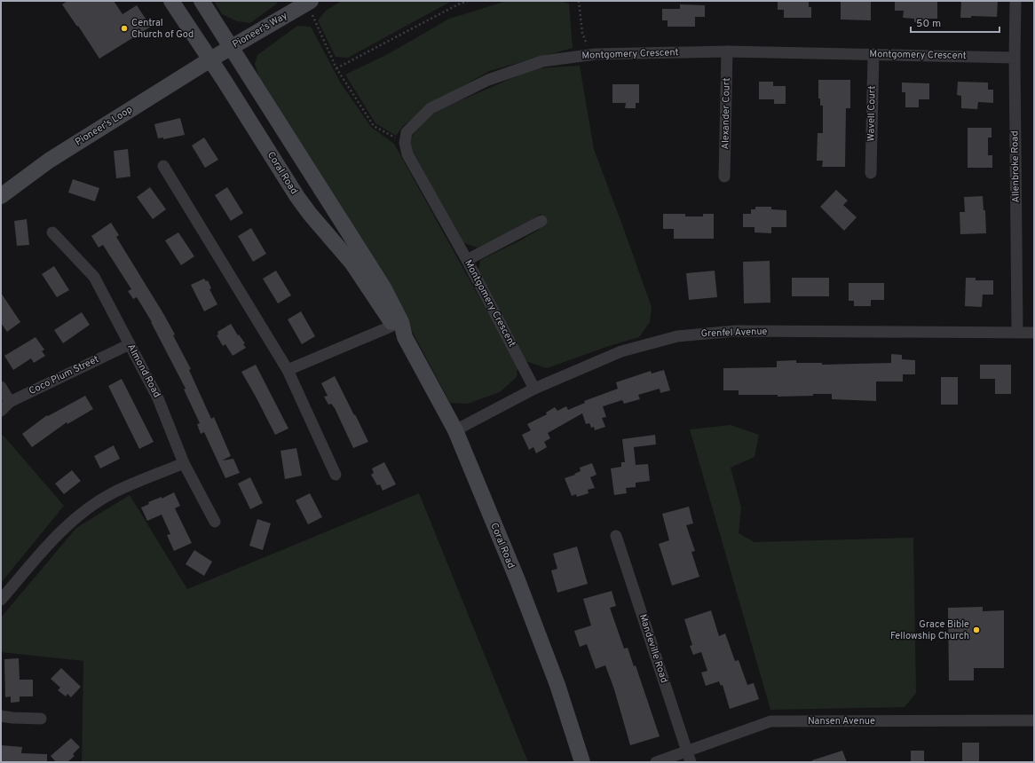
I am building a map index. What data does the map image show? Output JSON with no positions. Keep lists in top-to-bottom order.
{
  "streets": {
    "main road": ["Pioneer's Way", "Pioneer's Loop", "Coral Road"],
    "street": [
      "Montgomery Crescent",
      "Alexander Court",
      "Wavell Court",
      "Allenbroke Road",
      "Grenfel Avenue",
      "Almond Road",
      "Coco Plum Street",
      "Mandeville Road",
      "Nansen Avenue"
    ]
  },
  "crossings": [
    ["Pioneer's Way", "Pioneer's Loop"],
    ["Pioneer's Way", "Coral Road"],
    ["Montgomery Crescent", "Alexander Court"],
    ["Montgomery Crescent", "Wavell Court"],
    ["Montgomery Crescent", "Allenbroke Road"],
    ["Montgomery Crescent", "Grenfel Avenue"],
    ["Pioneer's Loop", "Coral Road"],
    ["Allenbroke Road", "Grenfel Avenue"],
    ["Coral Road", "Grenfel Avenue"],
    ["Almond Road", "Coco Plum Street"],
    ["Mandeville Road", "Nansen Avenue"]
  ],
  "places": ["Central Church of God", "Grace Bible Fellowship Church"],
  "scale_bar": "50 m"
}
